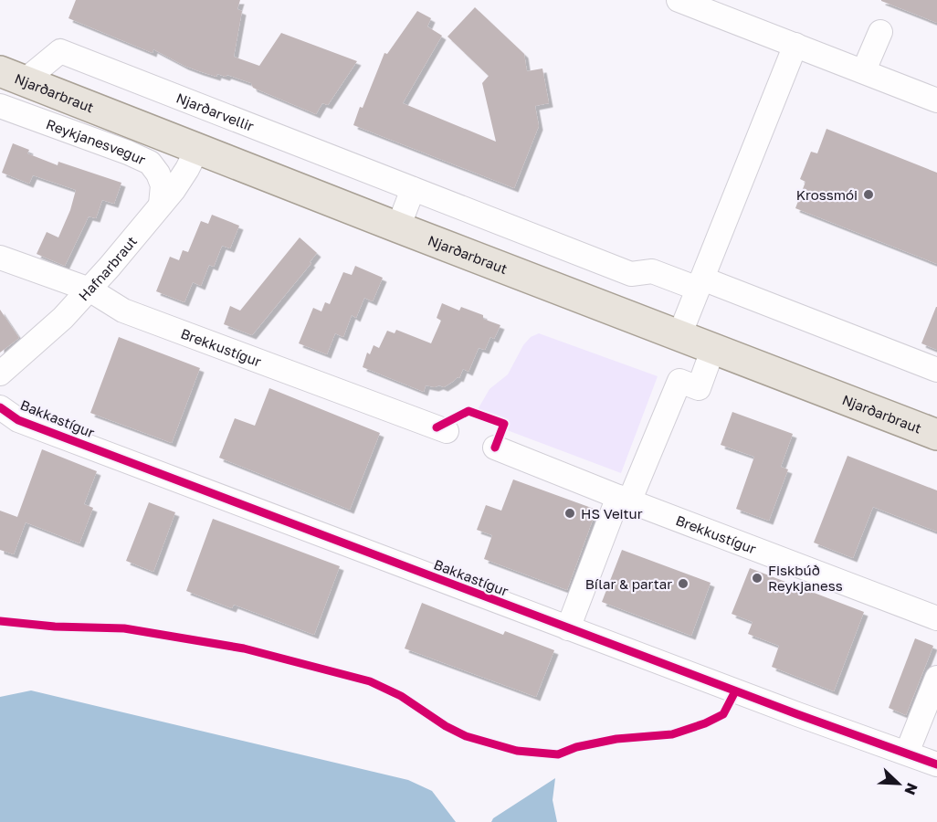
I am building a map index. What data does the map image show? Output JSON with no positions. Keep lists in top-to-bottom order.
{
  "streets": {
    "main road": ["Njarðarbraut"],
    "street": [
      "Njarðarvellir",
      "Reykjanesvegur",
      "Hafnarbraut",
      "Brekkustígur",
      "Bakkastígur"
    ]
  },
  "crossings": [
    ["Njarðarbraut", "Njarðarvellir"],
    ["Njarðarbraut", "Hafnarbraut"],
    ["Reykjanesvegur", "Hafnarbraut"],
    ["Hafnarbraut", "Brekkustígur"]
  ],
  "places": [
    "Krossmói",
    "HS Veitur",
    "Fiskbúð Reykjaness",
    "Bílar & partar"
  ],
  "north": "bottom right"
}
